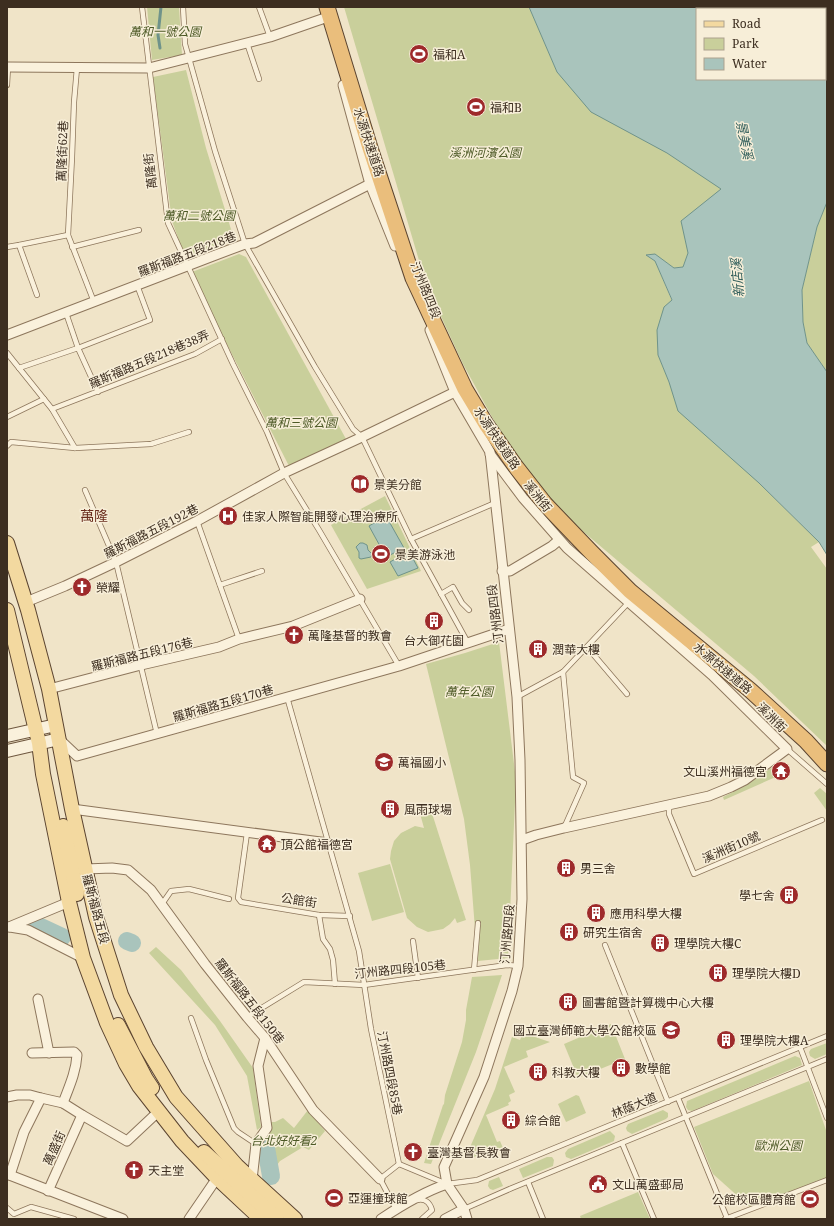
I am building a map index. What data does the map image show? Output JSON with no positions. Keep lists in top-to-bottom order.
{
  "streets": {
    "highway": ["水源快速道路"],
    "main road": ["羅斯福路五段"],
    "street": [
      "羅斯福路五段218巷",
      "汀州路四段",
      "溪洲街",
      "羅斯福路五段192巷",
      "羅斯福路五段176巷",
      "羅斯福路五段170巷",
      "羅斯福路五段150巷",
      "萬盛街"
    ],
    "lane": [
      "萬隆街62巷",
      "萬隆街",
      "羅斯福路五段218巷38弄",
      "溪洲街10號",
      "公館街",
      "汀州路四段105巷",
      "汀州路四段85巷",
      "林蔭大道"
    ]
  },
  "crossings": [
    ["水源快速道路", "汀州路四段"],
    ["萬隆街", "羅斯福路五段218巷"],
    ["萬隆街", "羅斯福路五段218巷38弄"],
    ["羅斯福路五段218巷", "汀州路四段"],
    ["羅斯福路五段218巷", "羅斯福路五段218巷38弄"],
    ["汀州路四段", "溪洲街"],
    ["汀州路四段", "羅斯福路五段192巷"],
    ["汀州路四段", "羅斯福路五段170巷"],
    ["汀州路四段", "汀州路四段105巷"],
    ["汀州路四段", "林蔭大道"],
    ["溪洲街", "溪洲街10號"],
    ["羅斯福路五段192巷", "羅斯福路五段"],
    ["羅斯福路五段176巷", "羅斯福路五段"],
    ["羅斯福路五段170巷", "羅斯福路五段"],
    ["公館街", "汀州路四段85巷"],
    ["羅斯福路五段", "羅斯福路五段150巷"],
    ["汀州路四段105巷", "羅斯福路五段150巷"],
    ["汀州路四段105巷", "汀州路四段85巷"]
  ],
  "districts": ["萬隆"],
  "water": ["景美溪", "新店溪"],
  "parks": [
    "萬和一號公園",
    "溪洲河濱公園",
    "萬和二號公園",
    "萬和三號公園",
    "萬年公園",
    "台北好好看2",
    "歐洲公園"
  ],
  "places": {
    "sports": [
      "福和A",
      "福和B",
      "景美游泳池",
      "亞運撞球館",
      "公館校區體育館"
    ],
    "library": ["景美分館"],
    "hospital": ["佳家人際智能開發心理治療所"],
    "church": [
      "榮耀",
      "萬隆基督的教會",
      "臺灣基督長教會",
      "天主堂"
    ],
    "building": [
      "台大御花園",
      "潤華大樓",
      "風雨球場",
      "男三舍",
      "學七舍",
      "應用科學大樓",
      "研究生宿舍",
      "理學院大樓C",
      "理學院大樓D",
      "圖書館暨計算機中心大樓",
      "理學院大樓A",
      "數學館",
      "科教大樓",
      "綜合館"
    ],
    "school or university": ["萬福國小", "國立臺灣師範大學公館校區"],
    "temple": ["文山溪州福德宮", "頂公館福德宮"],
    "public building": ["文山萬盛郵局"]
  },
  "legend": ["Road", "Park", "Water"]
}
